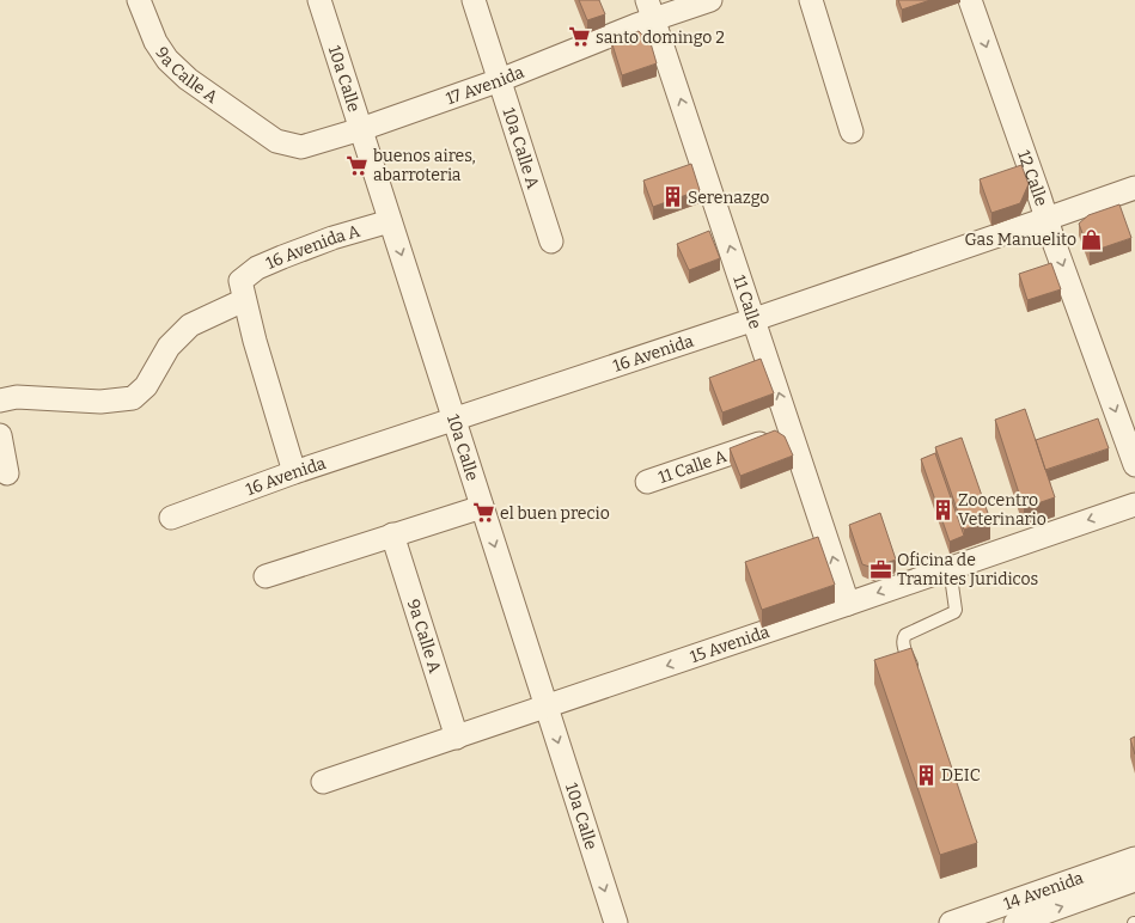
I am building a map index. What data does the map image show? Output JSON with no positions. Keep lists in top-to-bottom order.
{
  "streets": {
    "street": [
      "9a Calle A",
      "10a Calle",
      "17 Avenida",
      "10a Calle A",
      "12 Calle",
      "16 Avenida A",
      "11 Calle",
      "16 Avenida",
      "11 Calle A",
      "15 Avenida",
      "14 Avenida"
    ]
  },
  "crossings": [
    ["9a Calle A", "17 Avenida"],
    ["9a Calle A", "15 Avenida"],
    ["10a Calle", "17 Avenida"],
    ["10a Calle", "16 Avenida A"],
    ["10a Calle", "16 Avenida"],
    ["10a Calle", "15 Avenida"],
    ["17 Avenida", "10a Calle A"],
    ["17 Avenida", "11 Calle"],
    ["12 Calle", "16 Avenida"],
    ["11 Calle", "16 Avenida"],
    ["11 Calle", "11 Calle A"],
    ["11 Calle", "15 Avenida"]
  ],
  "one_way": [
    "10a Calle",
    "12 Calle",
    "11 Calle",
    "15 Avenida"
  ],
  "places": {
    "supermarket": ["santo domingo 2", "buenos aires, abarroteria", "el buen precio"],
    "building": ["Serenazgo", "Zoocentro Veterinario", "DEIC"],
    "shop": ["Gas Manuelito"],
    "office": ["Oficina de Tramites Juridicos"]
  }
}
